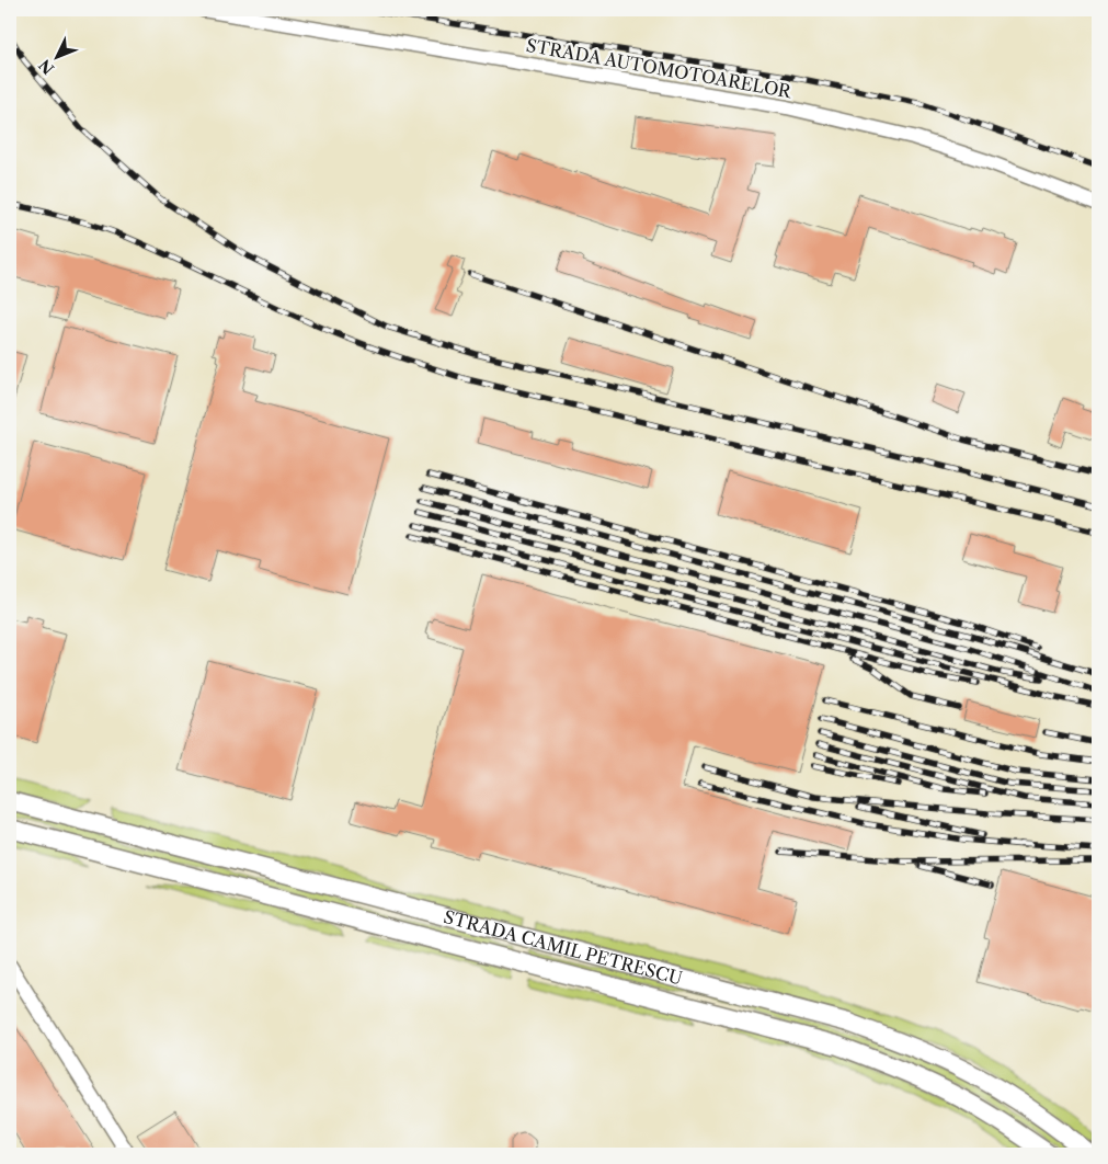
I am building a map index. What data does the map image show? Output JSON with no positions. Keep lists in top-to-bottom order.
{
  "streets": {
    "street": ["STRADA AUTOMOTOARELOR", "STRADA CAMIL PETRESCU"]
  },
  "north": "bottom left"
}
